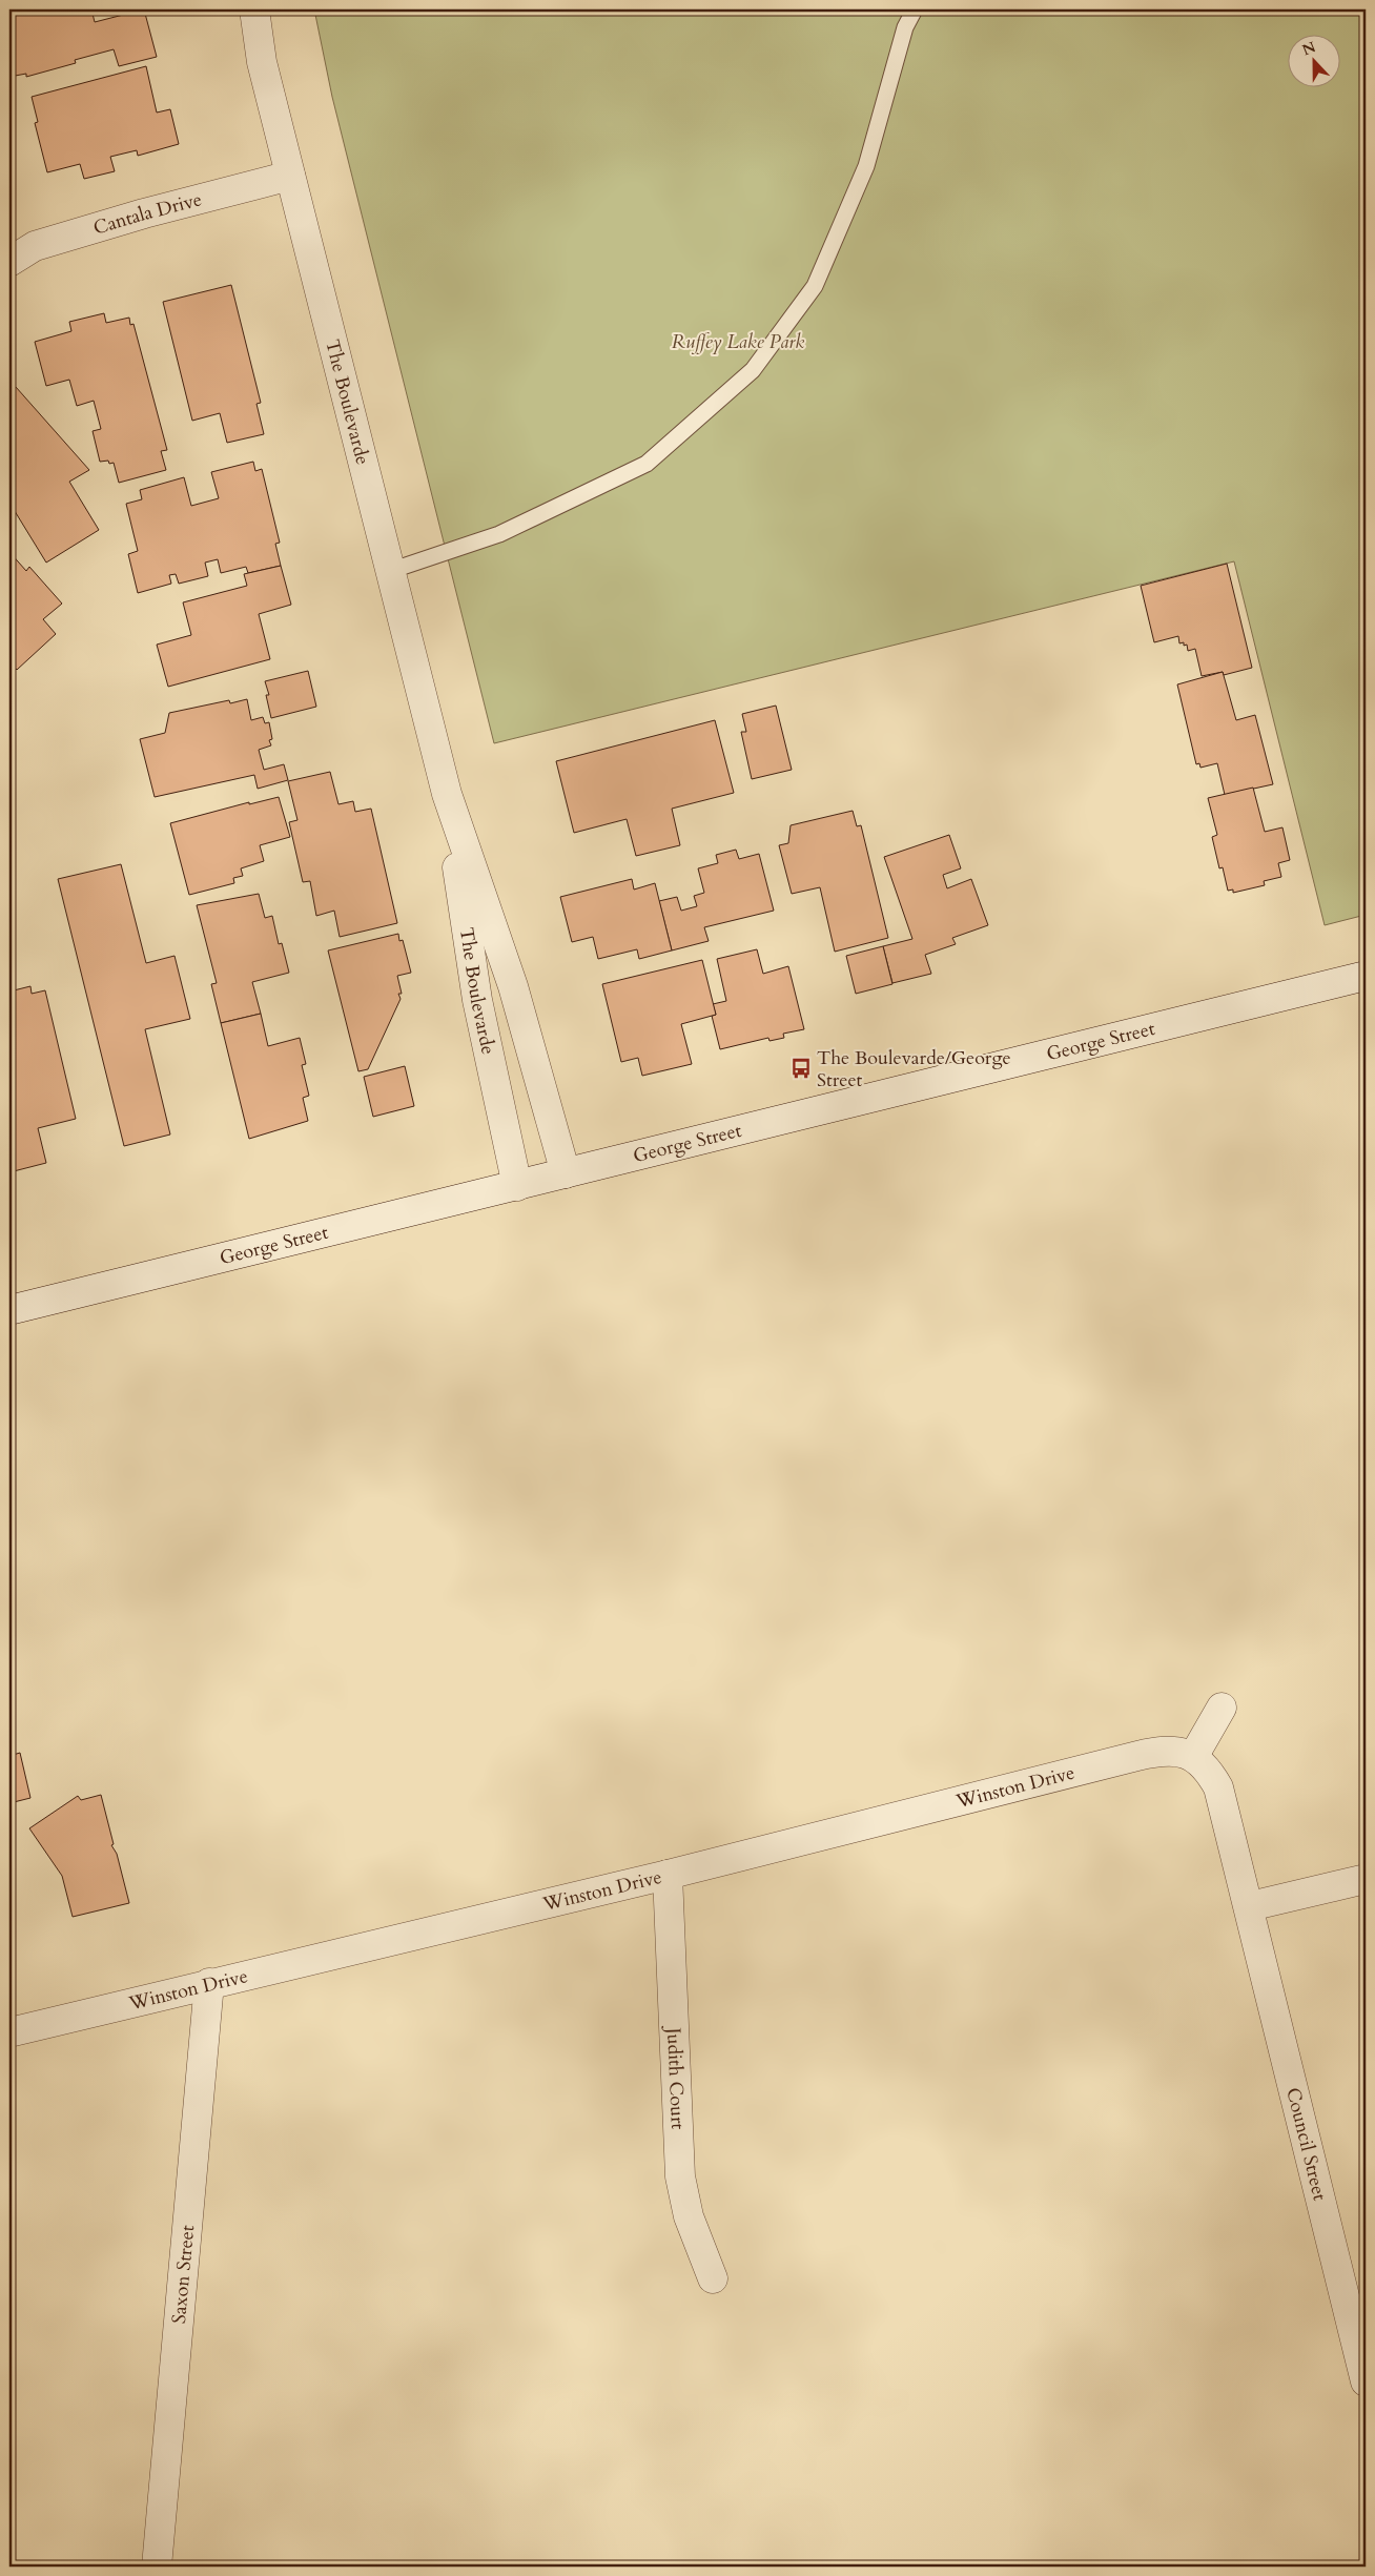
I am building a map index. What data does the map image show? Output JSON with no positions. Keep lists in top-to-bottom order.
{
  "streets": {
    "street": [
      "Cantala Drive",
      "The Boulevarde",
      "George Street",
      "Winston Drive",
      "Judith Court",
      "Council Street",
      "Saxon Street"
    ]
  },
  "crossings": [
    ["Cantala Drive", "The Boulevarde"],
    ["The Boulevarde", "George Street"],
    ["Winston Drive", "Judith Court"],
    ["Winston Drive", "Saxon Street"]
  ],
  "parks": ["Ruffey Lake Park"],
  "places": {
    "bus stop": ["The Boulevarde/George Street"]
  },
  "north": "top"
}
